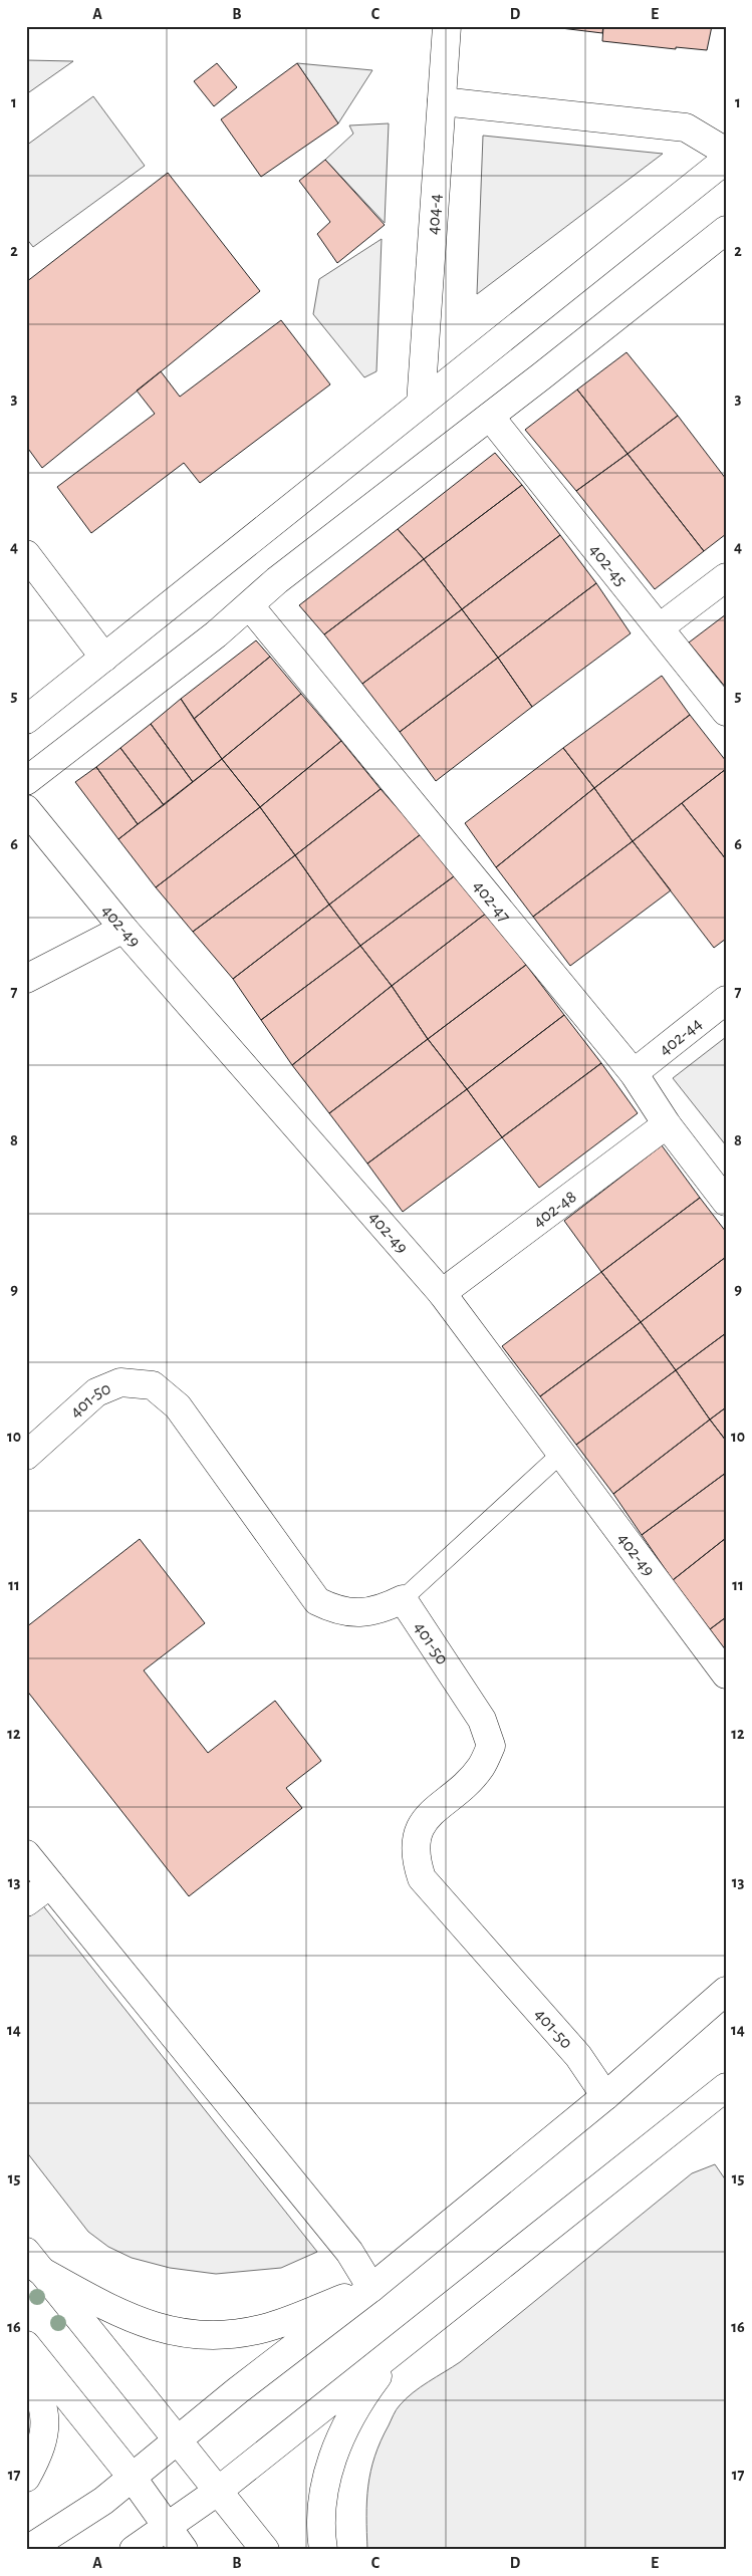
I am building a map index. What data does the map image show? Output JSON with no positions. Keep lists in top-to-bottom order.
{
  "streets": {
    "street": [
      "404-4",
      "402-45",
      "402-47",
      "402-49",
      "402-44",
      "402-48",
      "401-50"
    ]
  },
  "crossings": [
    ["402-47", "402-44"],
    ["402-47", "402-48"],
    ["402-49", "402-48"]
  ],
  "grid": {
    "columns": [
      "A",
      "B",
      "C",
      "D",
      "E"
    ],
    "rows": [
      "1",
      "2",
      "3",
      "4",
      "5",
      "6",
      "7",
      "8",
      "9",
      "10",
      "11",
      "12",
      "13",
      "14",
      "15",
      "16",
      "17"
    ]
  }
}
